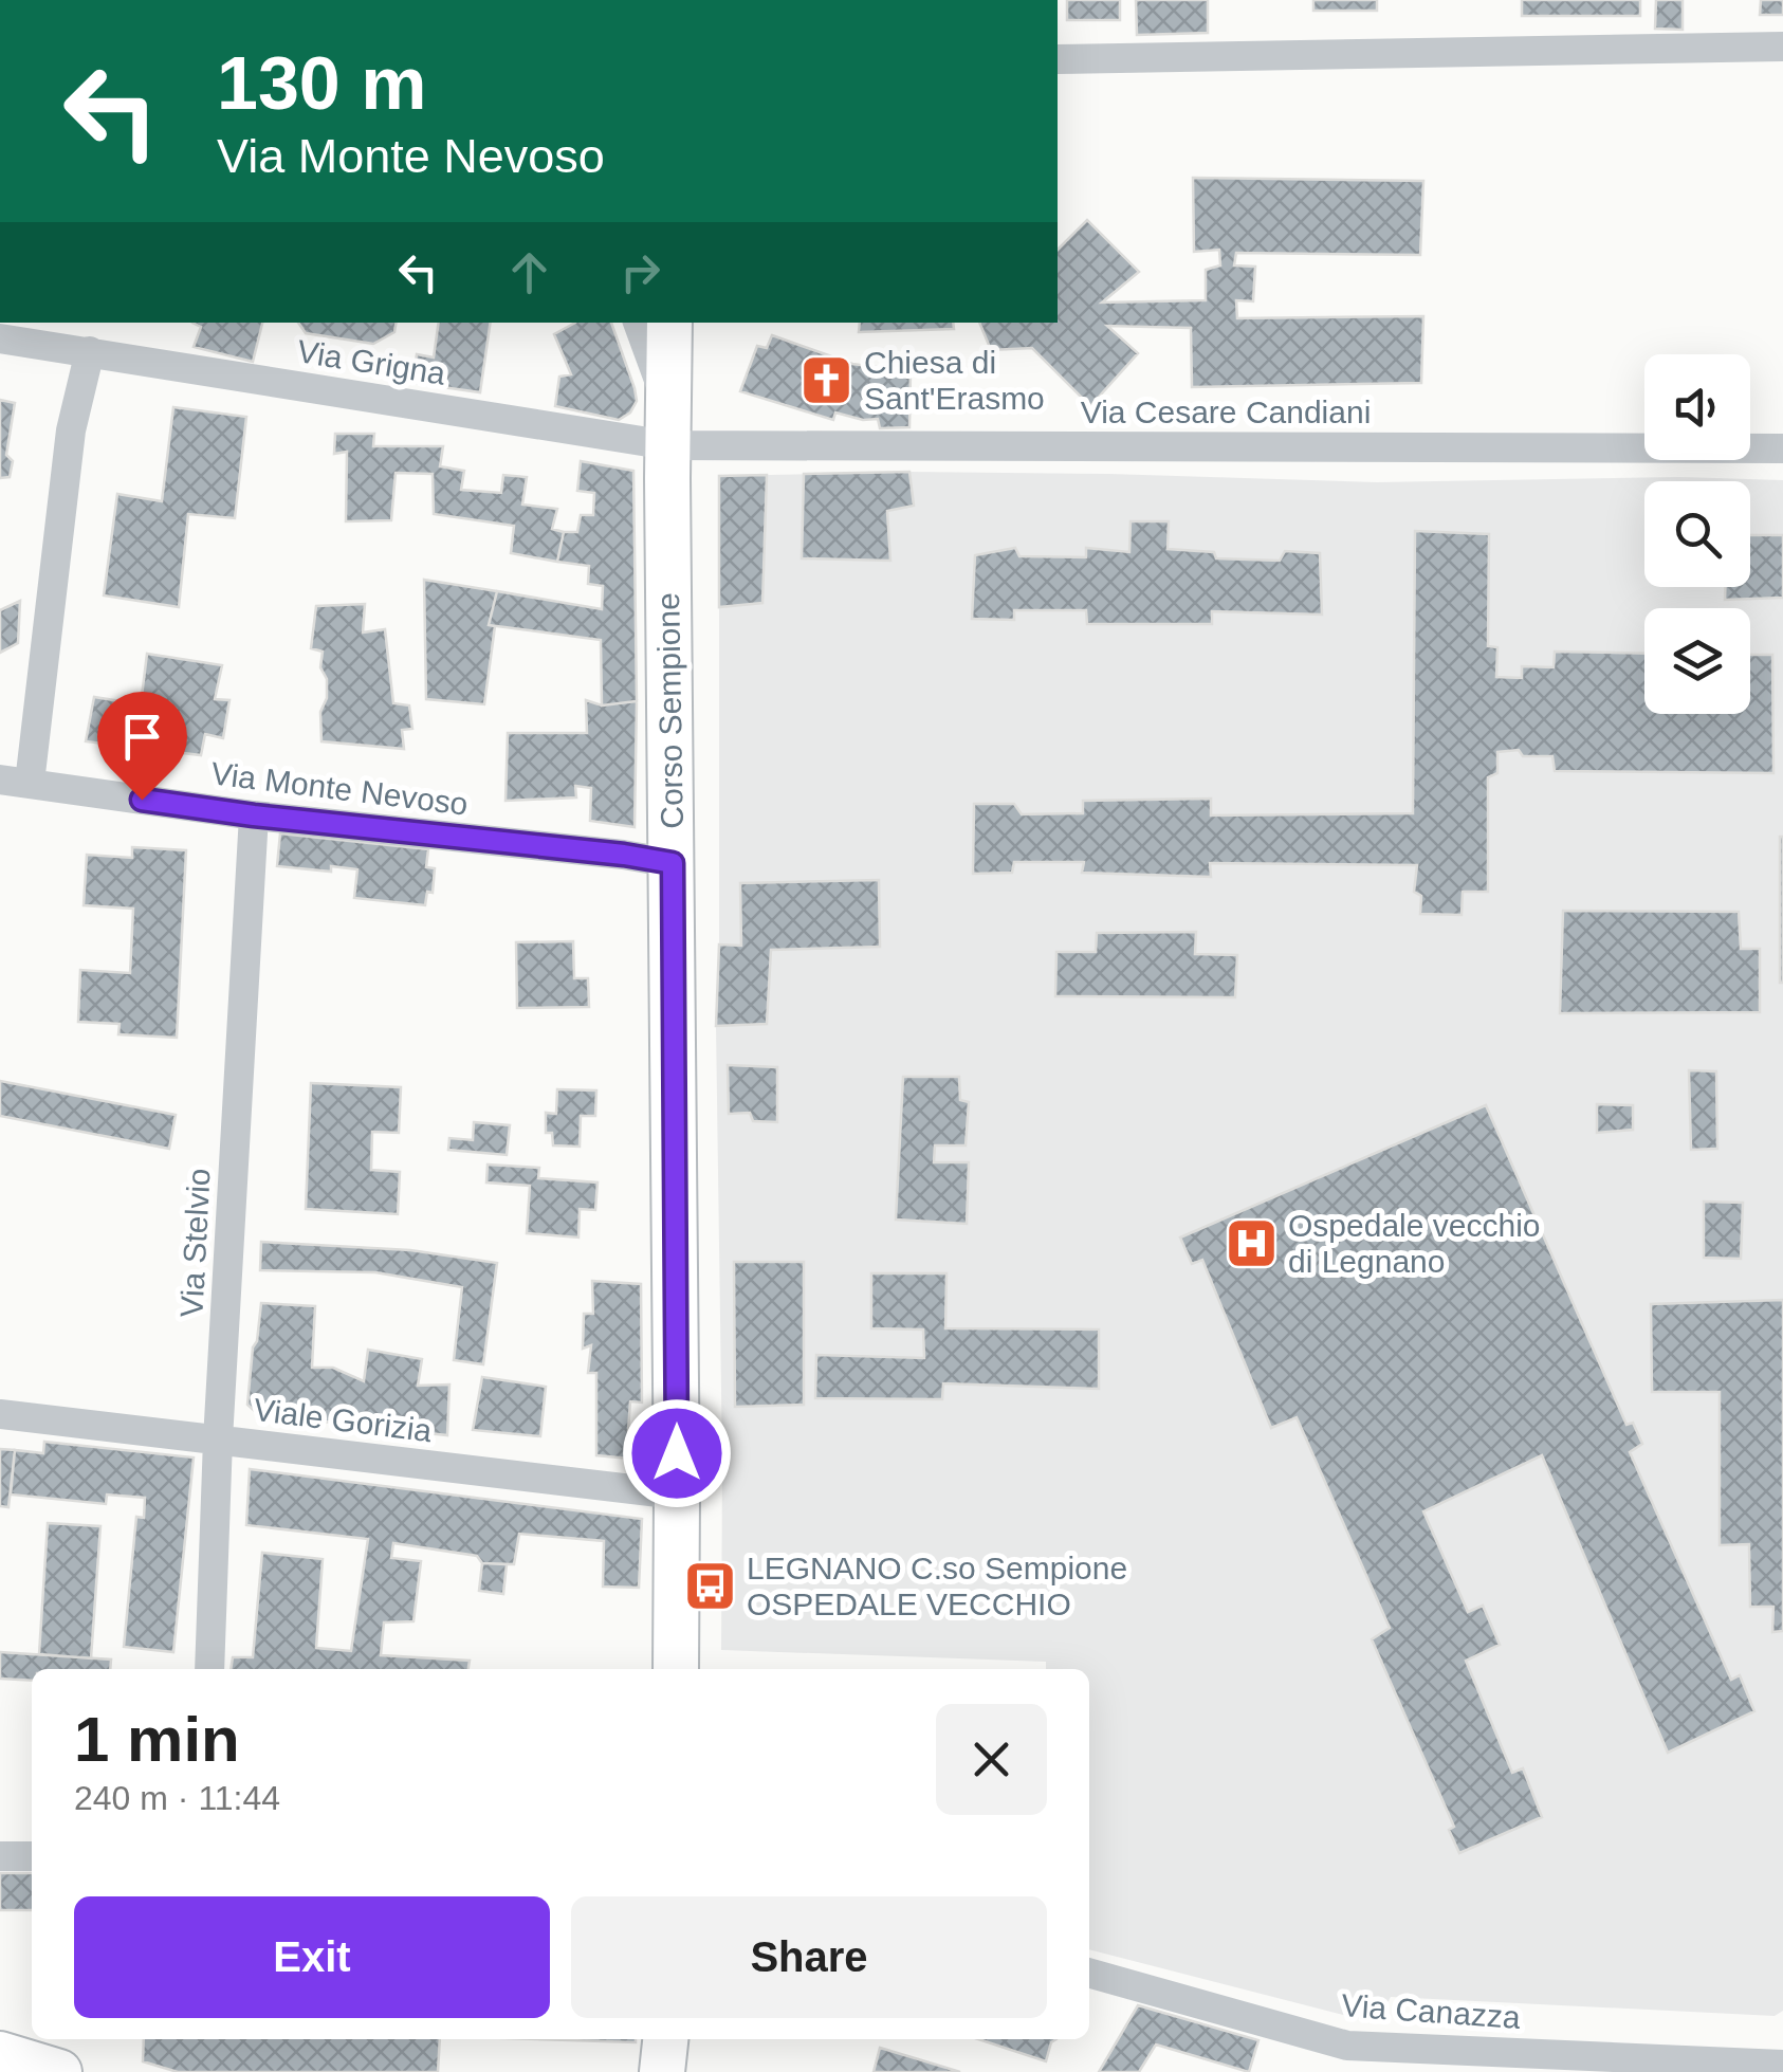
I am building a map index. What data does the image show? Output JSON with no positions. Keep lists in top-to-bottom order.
{
  "streets": {
    "main road": ["Corso Sempione"],
    "street": [
      "Via Grigna",
      "Via Cesare Candiani",
      "Via Monte Nevoso",
      "Via Stelvio",
      "Viale Gorizia",
      "Via Canazza"
    ]
  },
  "crossings": [
    ["Via Grigna", "Via Cesare Candiani"],
    ["Via Grigna", "Corso Sempione"],
    ["Via Cesare Candiani", "Corso Sempione"],
    ["Corso Sempione", "Via Monte Nevoso"],
    ["Corso Sempione", "Viale Gorizia"],
    ["Via Monte Nevoso", "Via Stelvio"],
    ["Via Stelvio", "Viale Gorizia"]
  ],
  "places": {
    "church": ["Chiesa di Sant'Erasmo"],
    "hospital": ["Ospedale vecchio di Legnano"],
    "bus stop": ["LEGNANO C.so Sempione OSPEDALE VECCHIO"]
  },
  "page": {
    "turn": ["130 m", "Via Monte Nevoso"],
    "heading": ["1 min", "240 m · 11:44"],
    "buttons": ["Exit", "Share"]
  }
}
